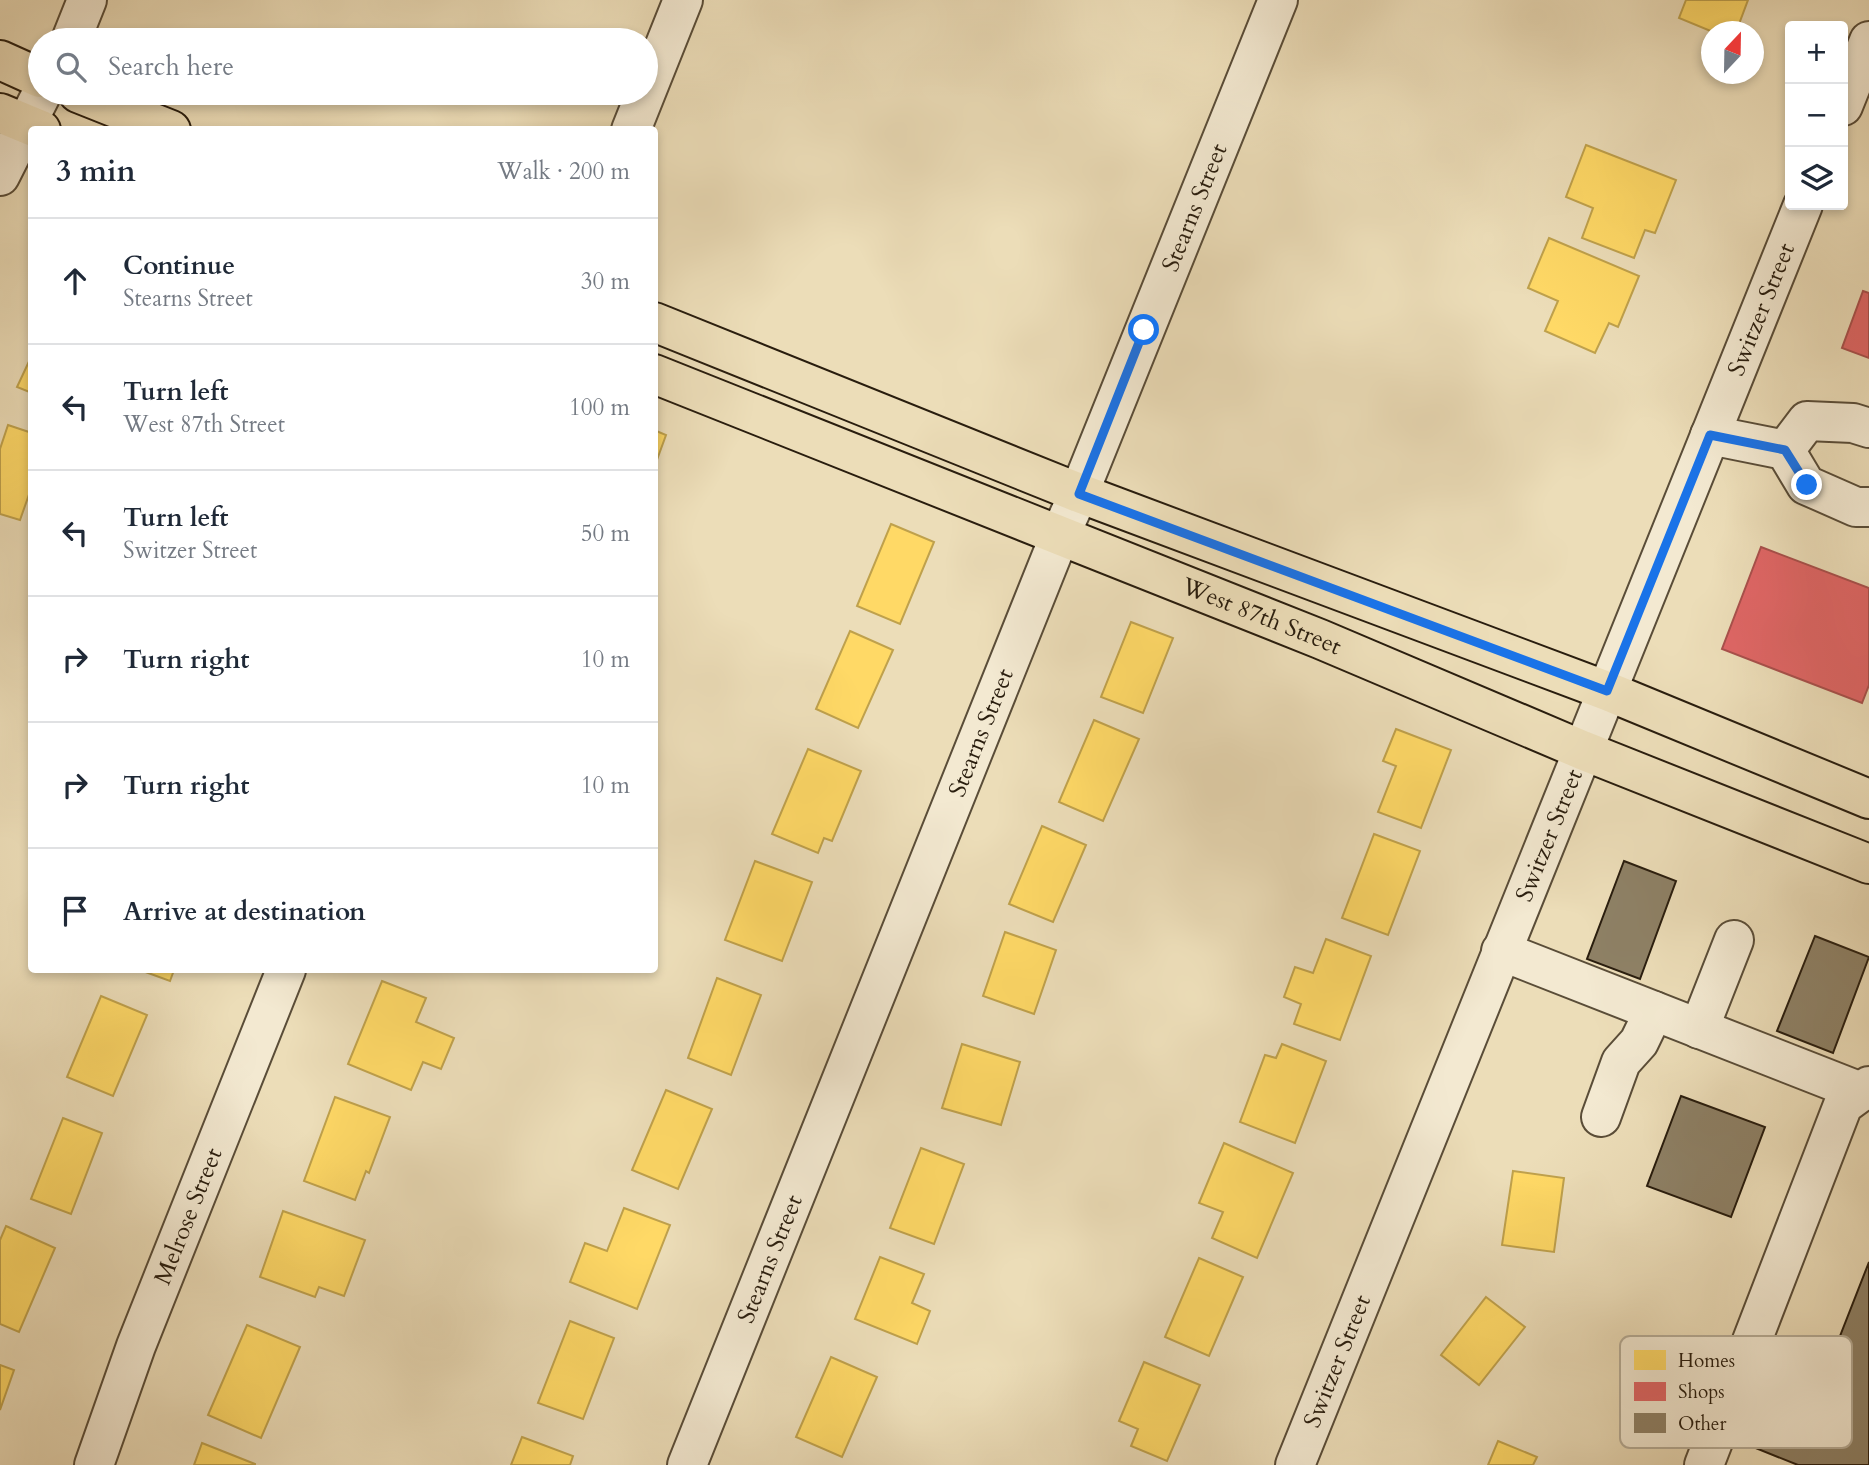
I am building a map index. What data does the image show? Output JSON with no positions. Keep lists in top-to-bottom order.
{
  "streets": {
    "main road": ["West 87th Street"],
    "street": ["Stearns Street", "Switzer Street", "Melrose Street"]
  },
  "crossings": [
    ["Stearns Street", "West 87th Street"],
    ["Switzer Street", "West 87th Street"]
  ],
  "legend": ["Homes", "Shops", "Other"],
  "north": "top",
  "page": {
    "map_buttons": ["+", "−"],
    "search": "Search here",
    "heading": ["3 min", "Walk · 200 m"],
    "list": [
      ["Continue", "Stearns Street", "30 m"],
      ["Turn left", "West 87th Street", "100 m"],
      ["Turn left", "Switzer Street", "50 m"],
      ["Turn right", "10 m"],
      ["Turn right", "10 m"],
      "Arrive at destination"
    ]
  }
}
